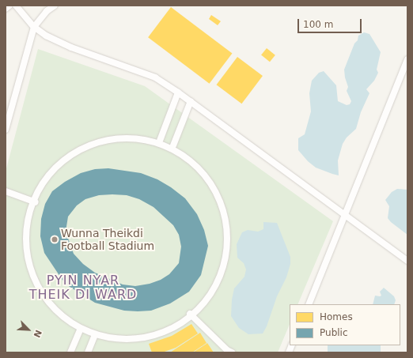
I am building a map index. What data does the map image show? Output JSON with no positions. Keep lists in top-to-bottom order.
{
  "districts": ["PYIN NYAR THEIK DI WARD"],
  "places": ["Wunna Theikdi Football Stadium"],
  "legend": ["Homes", "Public"],
  "scale_bar": "100 m",
  "north": "bottom right"
}
